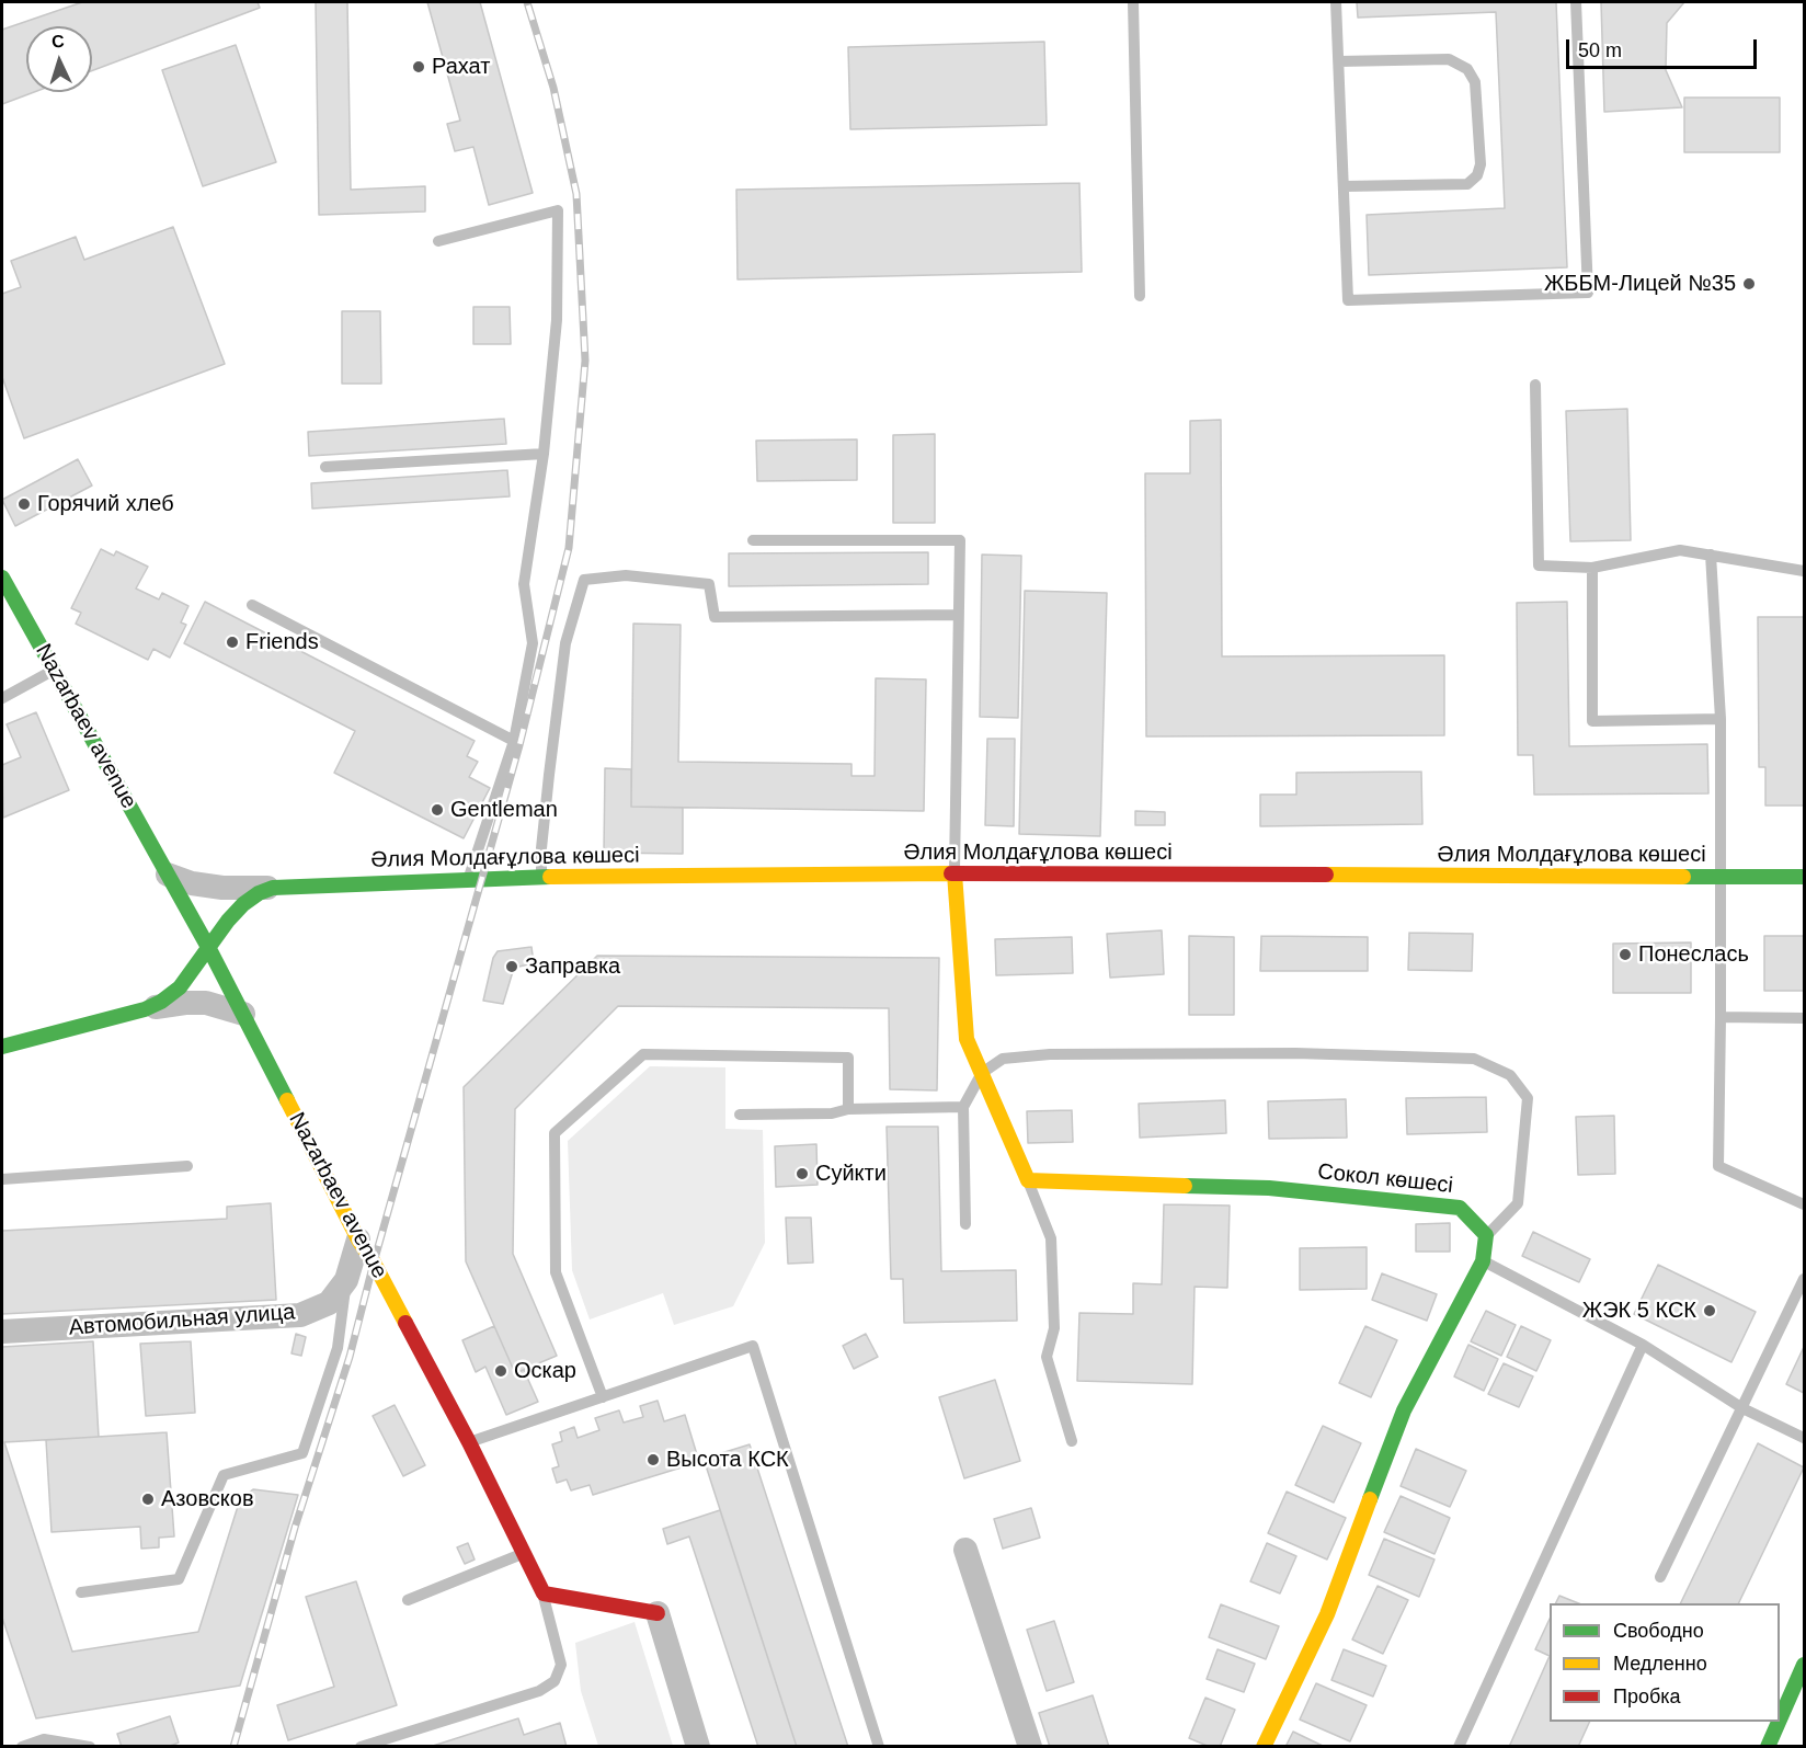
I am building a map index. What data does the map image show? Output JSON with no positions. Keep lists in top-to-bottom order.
{
  "streets": {
    "street": [
      "Nazarbaev avenue",
      "Әлия Молдағұлова көшесі",
      "Сокол көшесі",
      "Автомобильная улица"
    ]
  },
  "crossings": [
    ["Nazarbaev avenue", "Автомобильная улица"]
  ],
  "places": [
    "Рахат",
    "ЖББМ-Лицей №35",
    "Горячий хлеб",
    "Friends",
    "Gentleman",
    "Понеслась",
    "Заправка",
    "Суйкти",
    "ЖЭК 5 КСК",
    "Оскар",
    "Высота КСК",
    "Азовсков"
  ],
  "legend": ["Свободно", "Медленно", "Пробка"],
  "scale_bar": "50 m",
  "north": "top"
}
